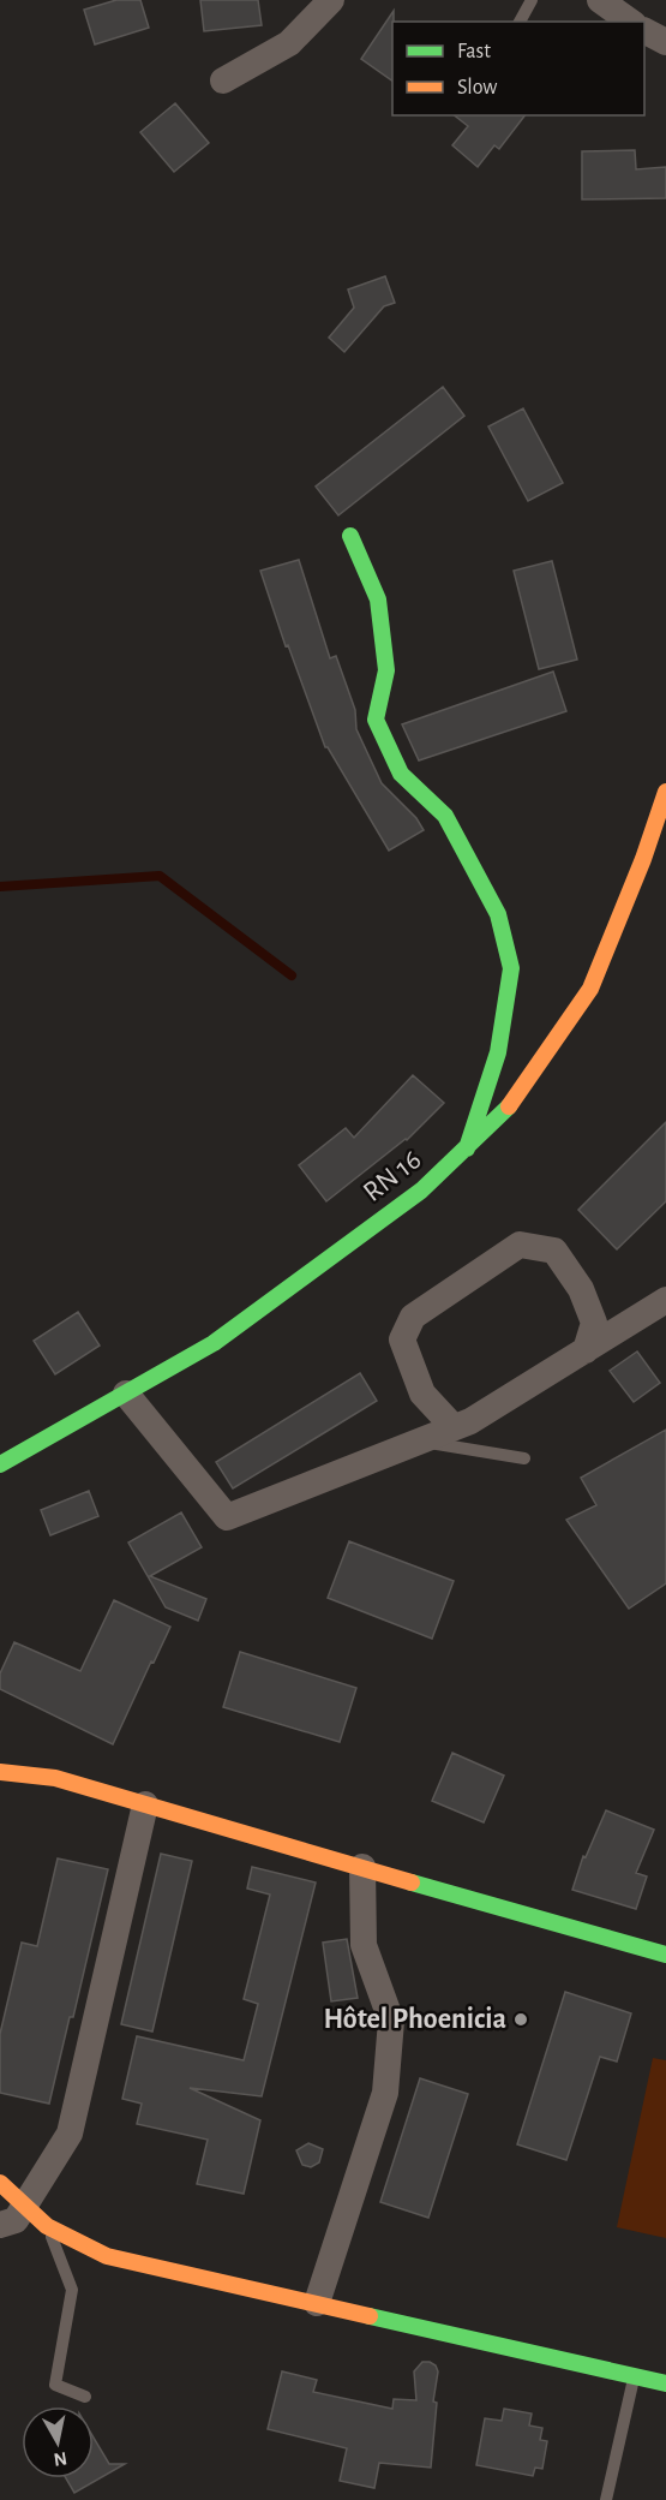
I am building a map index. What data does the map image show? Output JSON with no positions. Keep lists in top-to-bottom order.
{
  "streets": {
    "street": ["RN 16"]
  },
  "places": ["Hôtel Phoenicia"],
  "legend": ["Fast", "Slow"],
  "north": "bottom"
}
